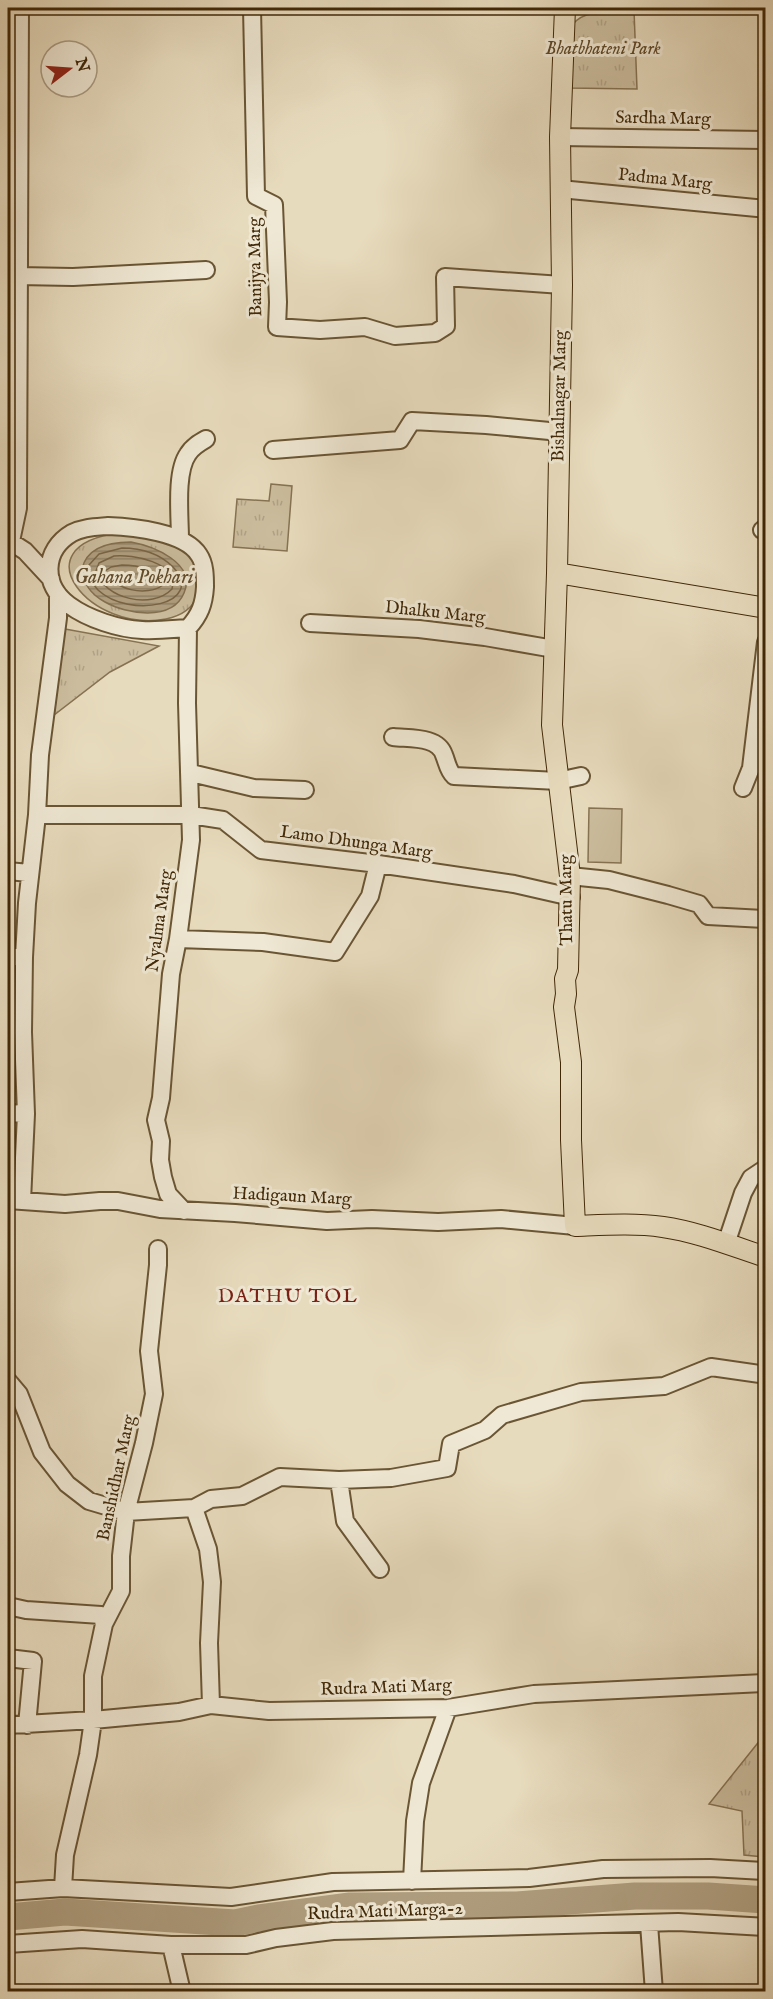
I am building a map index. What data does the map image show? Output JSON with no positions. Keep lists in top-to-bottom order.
{
  "streets": {
    "main road": ["Bishalnagar Marg", "Thatu Marg"],
    "street": [
      "Sardha Marg",
      "Padma Marg",
      "Banijya Marg",
      "Dhalku Marg",
      "Lamo Dhunga Marg",
      "Nyalma Marg",
      "Hadigaun Marg",
      "Banshidhar Marg",
      "Rudra Mati Marg",
      "Rudra Mati Marga-2"
    ]
  },
  "crossings": [
    ["Sardha Marg", "Bishalnagar Marg"],
    ["Padma Marg", "Bishalnagar Marg"],
    ["Banijya Marg", "Bishalnagar Marg"],
    ["Bishalnagar Marg", "Thatu Marg"],
    ["Dhalku Marg", "Thatu Marg"],
    ["Lamo Dhunga Marg", "Thatu Marg"],
    ["Lamo Dhunga Marg", "Nyalma Marg"],
    ["Thatu Marg", "Hadigaun Marg"],
    ["Nyalma Marg", "Hadigaun Marg"],
    ["Banshidhar Marg", "Rudra Mati Marg"]
  ],
  "districts": ["DATHU TOL"],
  "water": ["Gahana Pokhari"],
  "parks": ["Bhatbhateni Park"],
  "north": "right"
}
